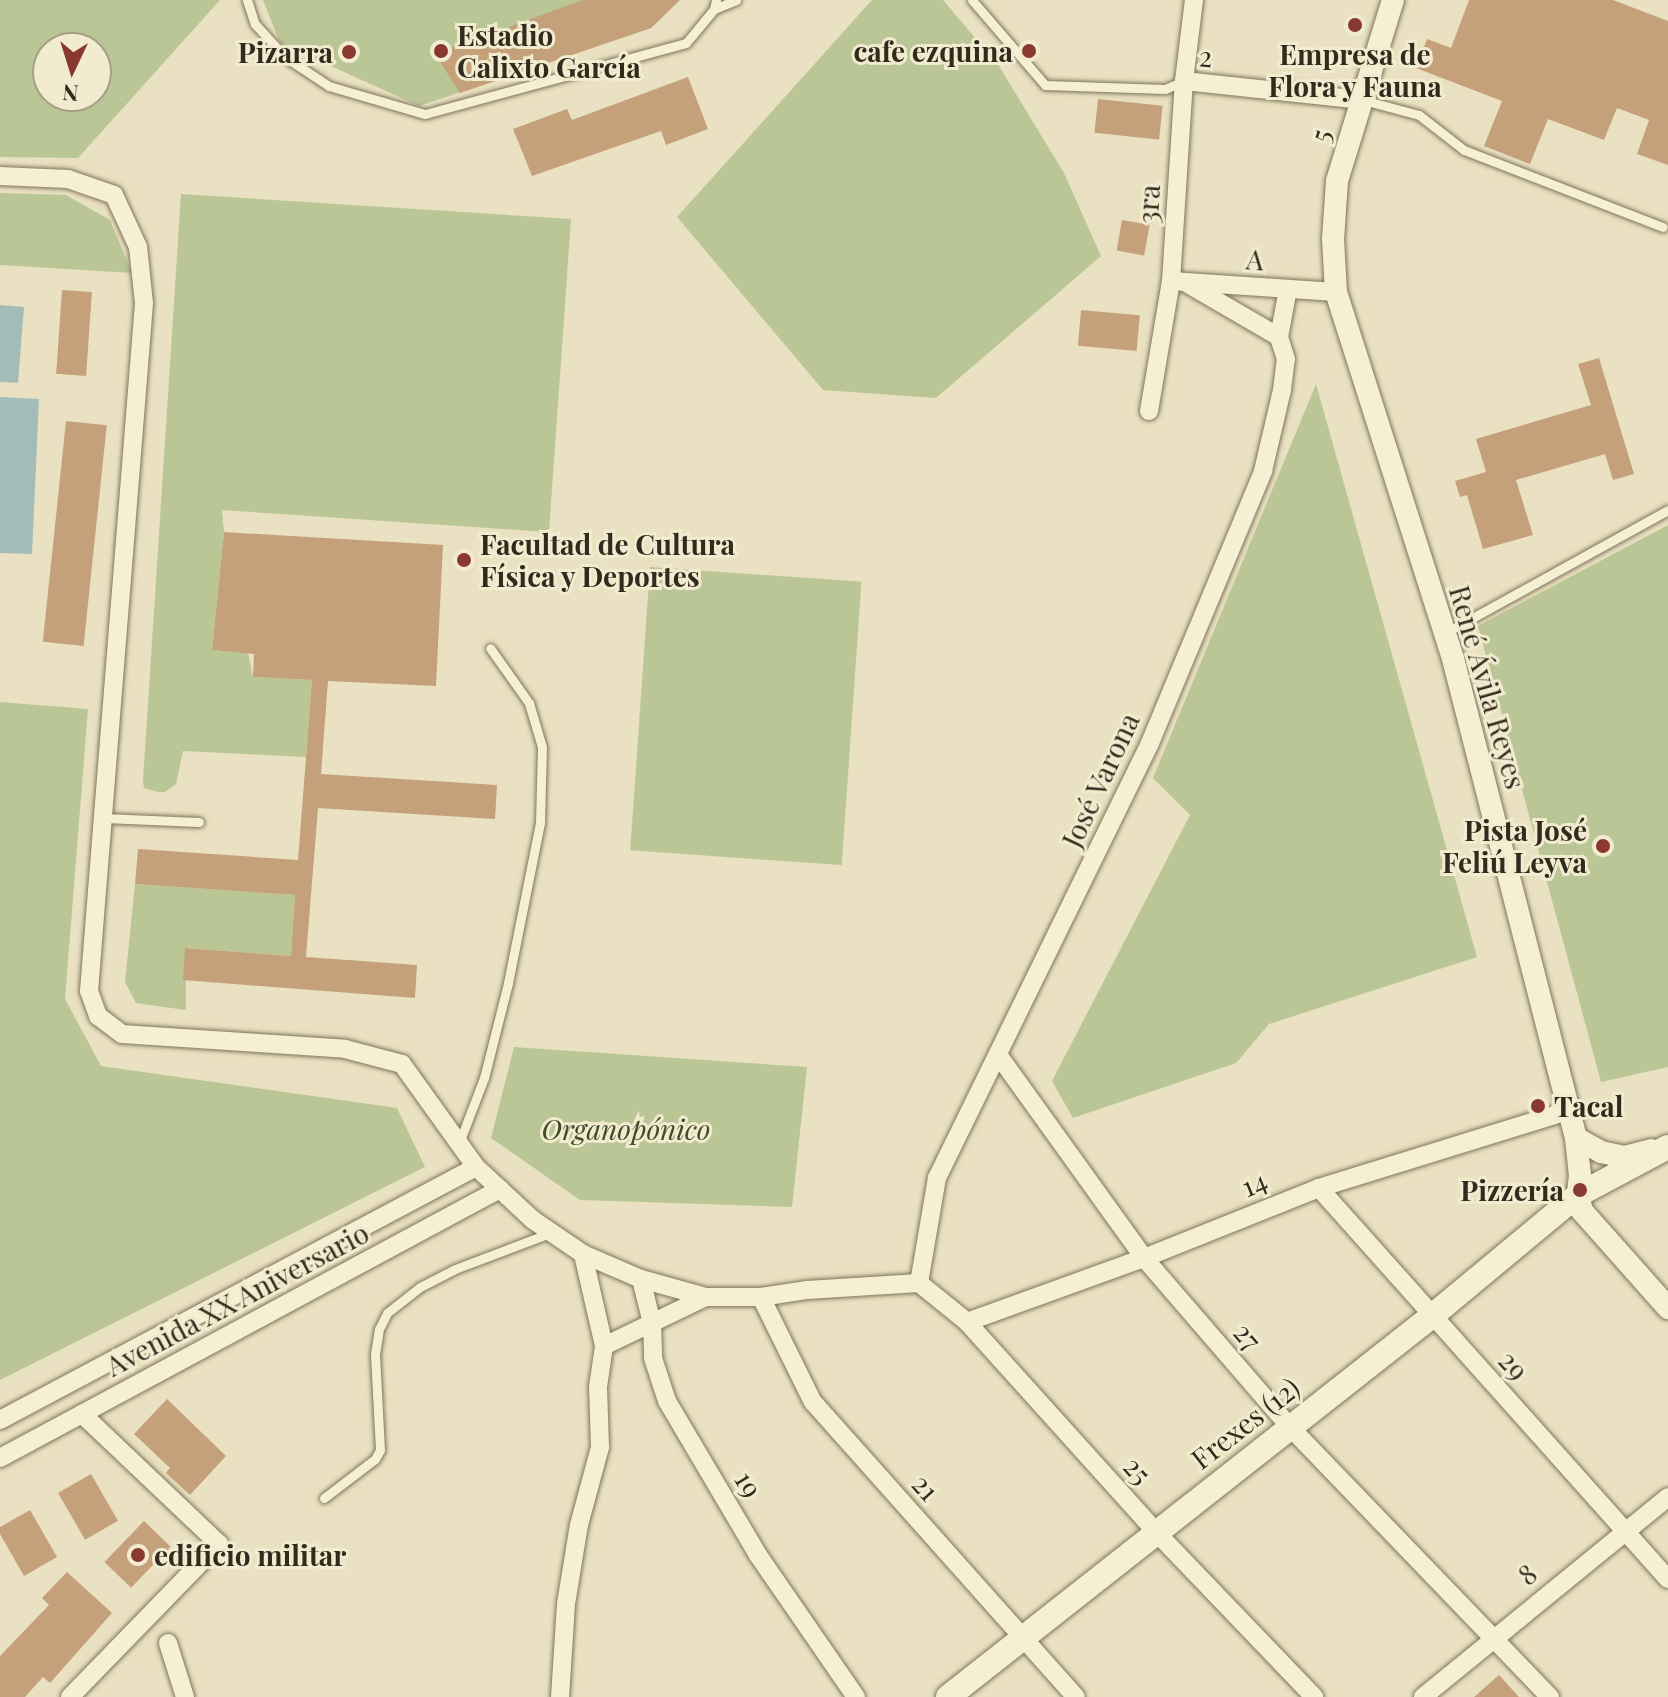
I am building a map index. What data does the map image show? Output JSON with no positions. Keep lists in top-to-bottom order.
{
  "streets": {
    "main road": ["Frexes (12)"],
    "street": [
      "2",
      "5",
      "3ra",
      "A",
      "René Ávila Reyes",
      "José Varona",
      "14",
      "Avenida XX Aniversario",
      "27",
      "29",
      "25",
      "19",
      "21",
      "8"
    ]
  },
  "crossings": [
    ["2", "5"],
    ["2", "3ra"],
    ["5", "A"],
    ["5", "René Ávila Reyes"],
    ["3ra", "A"],
    ["A", "René Ávila Reyes"],
    ["A", "José Varona"],
    ["René Ávila Reyes", "14"],
    ["René Ávila Reyes", "Frexes (12)"],
    ["José Varona", "27"],
    ["José Varona", "25"],
    ["14", "27"],
    ["14", "29"],
    ["14", "25"],
    ["27", "Frexes (12)"],
    ["27", "8"],
    ["29", "Frexes (12)"],
    ["29", "8"],
    ["Frexes (12)", "25"],
    ["Frexes (12)", "21"]
  ],
  "parks": ["Organopónico"],
  "places": [
    "Empresa de Flora y Fauna",
    "Estadio Calixto García",
    "cafe ezquina",
    "Pizarra",
    "Facultad de Cultura Física y Deportes",
    "Pista José Feliú Leyva",
    "Tacal",
    "Pizzería",
    "edificio militar"
  ],
  "north": "bottom"
}
